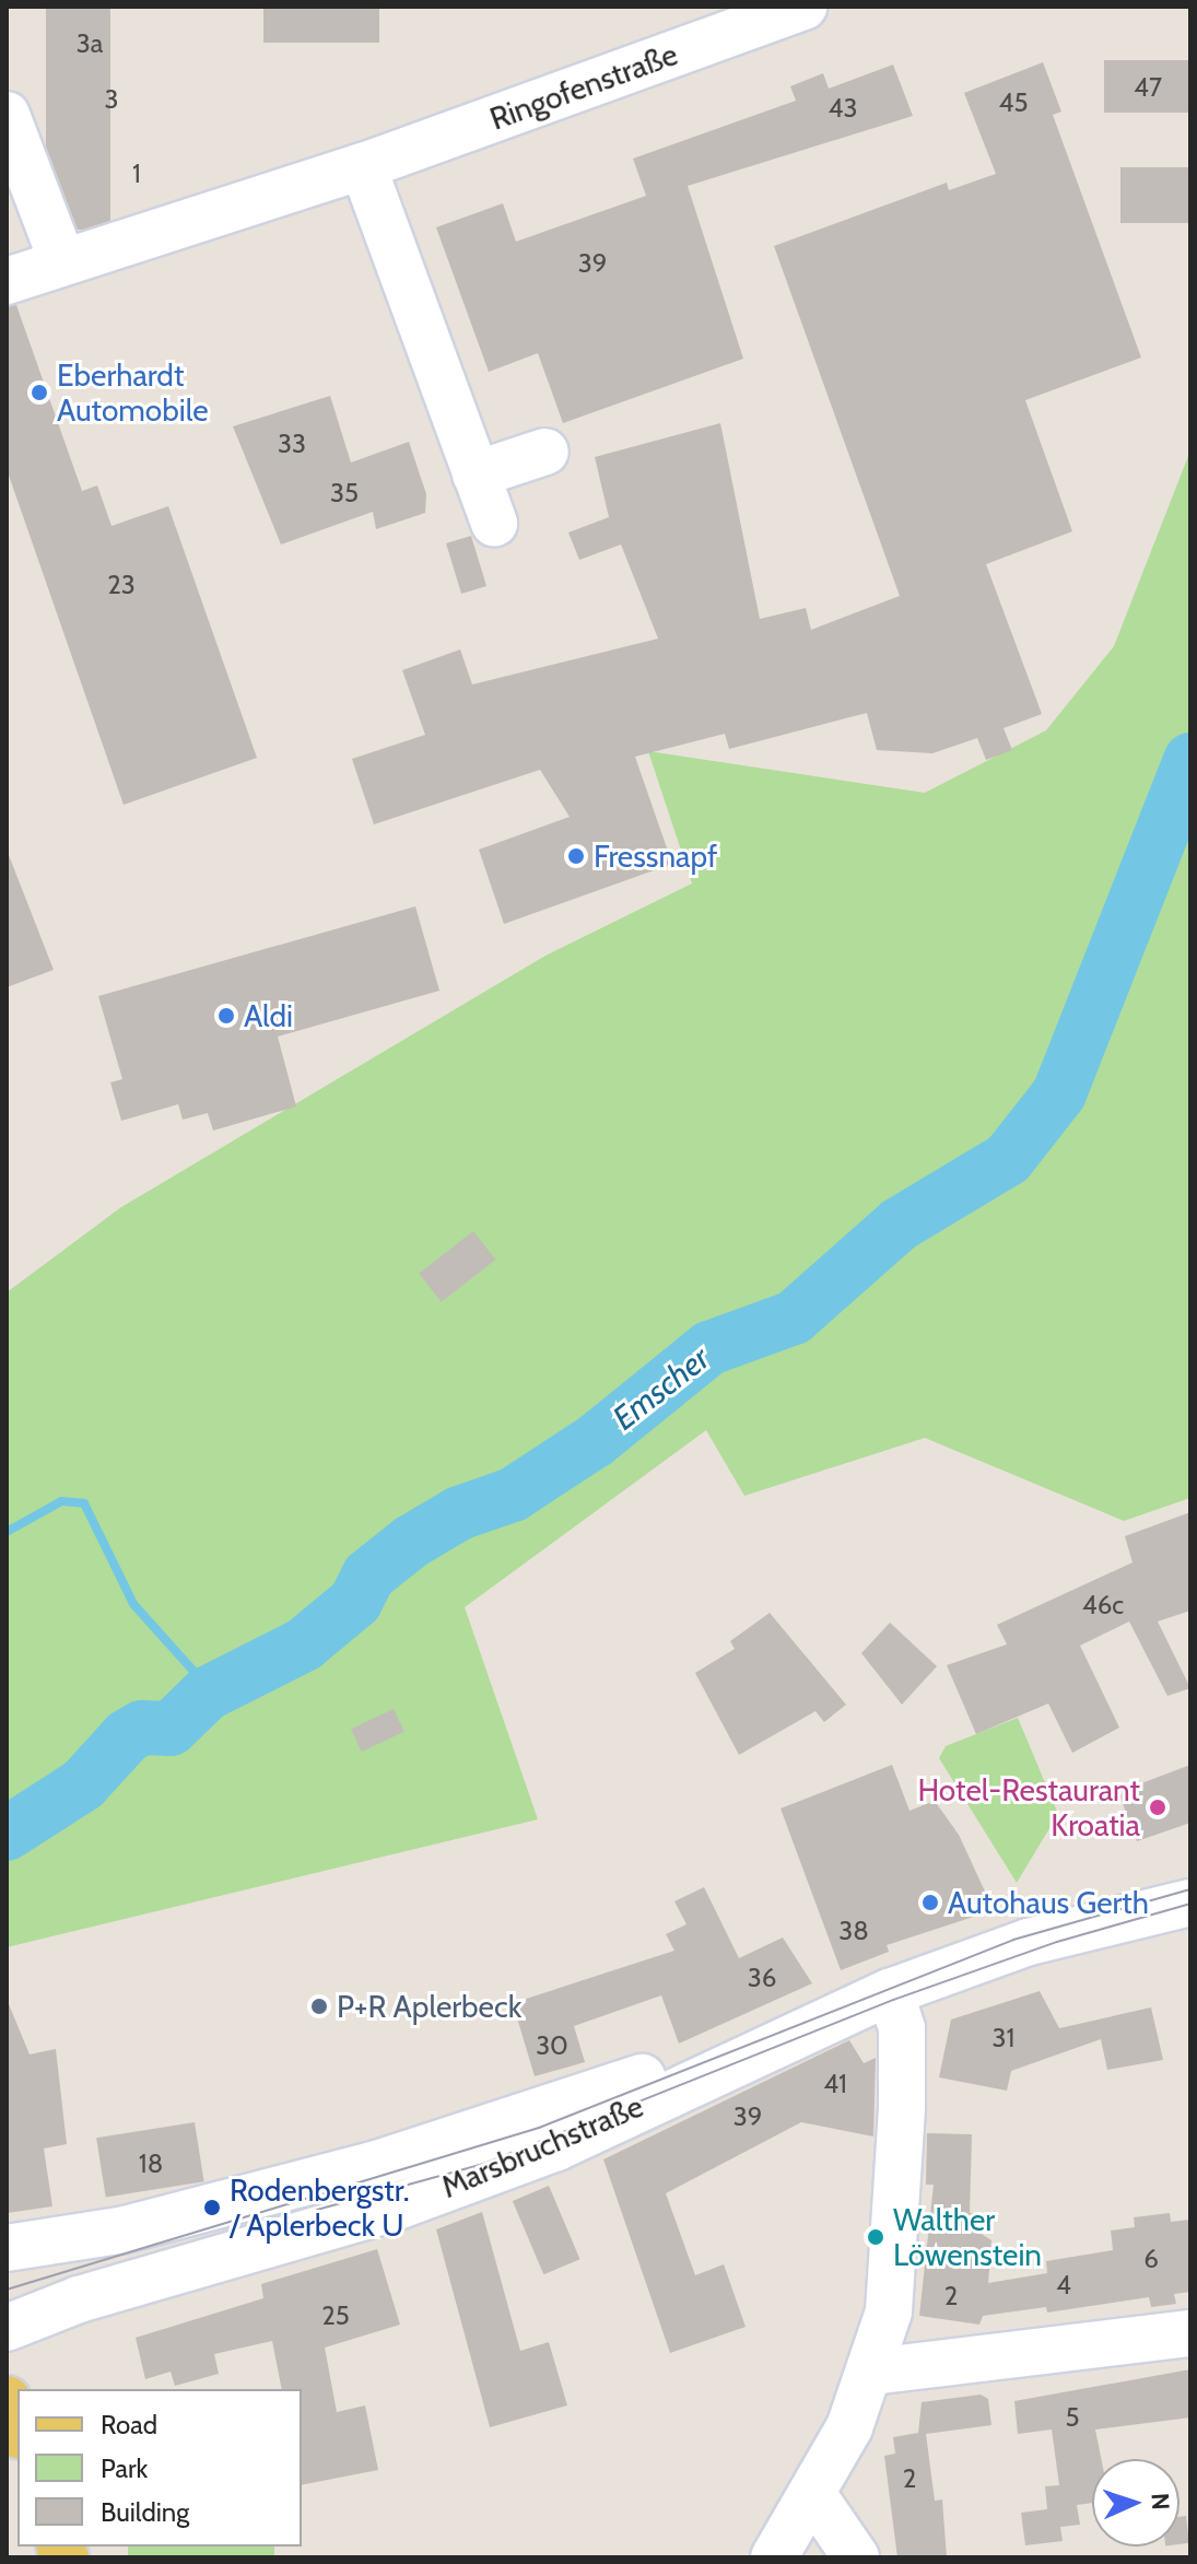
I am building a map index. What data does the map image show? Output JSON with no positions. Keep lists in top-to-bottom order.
{
  "streets": {
    "street": ["Ringofenstraße", "Marsbruchstraße"]
  },
  "water": ["Emscher"],
  "places": [
    "Eberhardt Automobile",
    "Fressnapf",
    "Aldi",
    "Hotel-Restaurant Kroatia",
    "Autohaus Gerth",
    "P+R Aplerbeck",
    "Rodenbergstr. / Aplerbeck U",
    "Walther Löwenstein"
  ],
  "house_numbers": [
    "3a",
    "47",
    "3",
    "45",
    "43",
    "1",
    "39",
    "33",
    "35",
    "23",
    "46c",
    "38",
    "36",
    "31",
    "30",
    "41",
    "39",
    "18",
    "6",
    "4",
    "2",
    "25",
    "5",
    "2"
  ],
  "legend": ["Road", "Park", "Building"],
  "north": "right"
}
